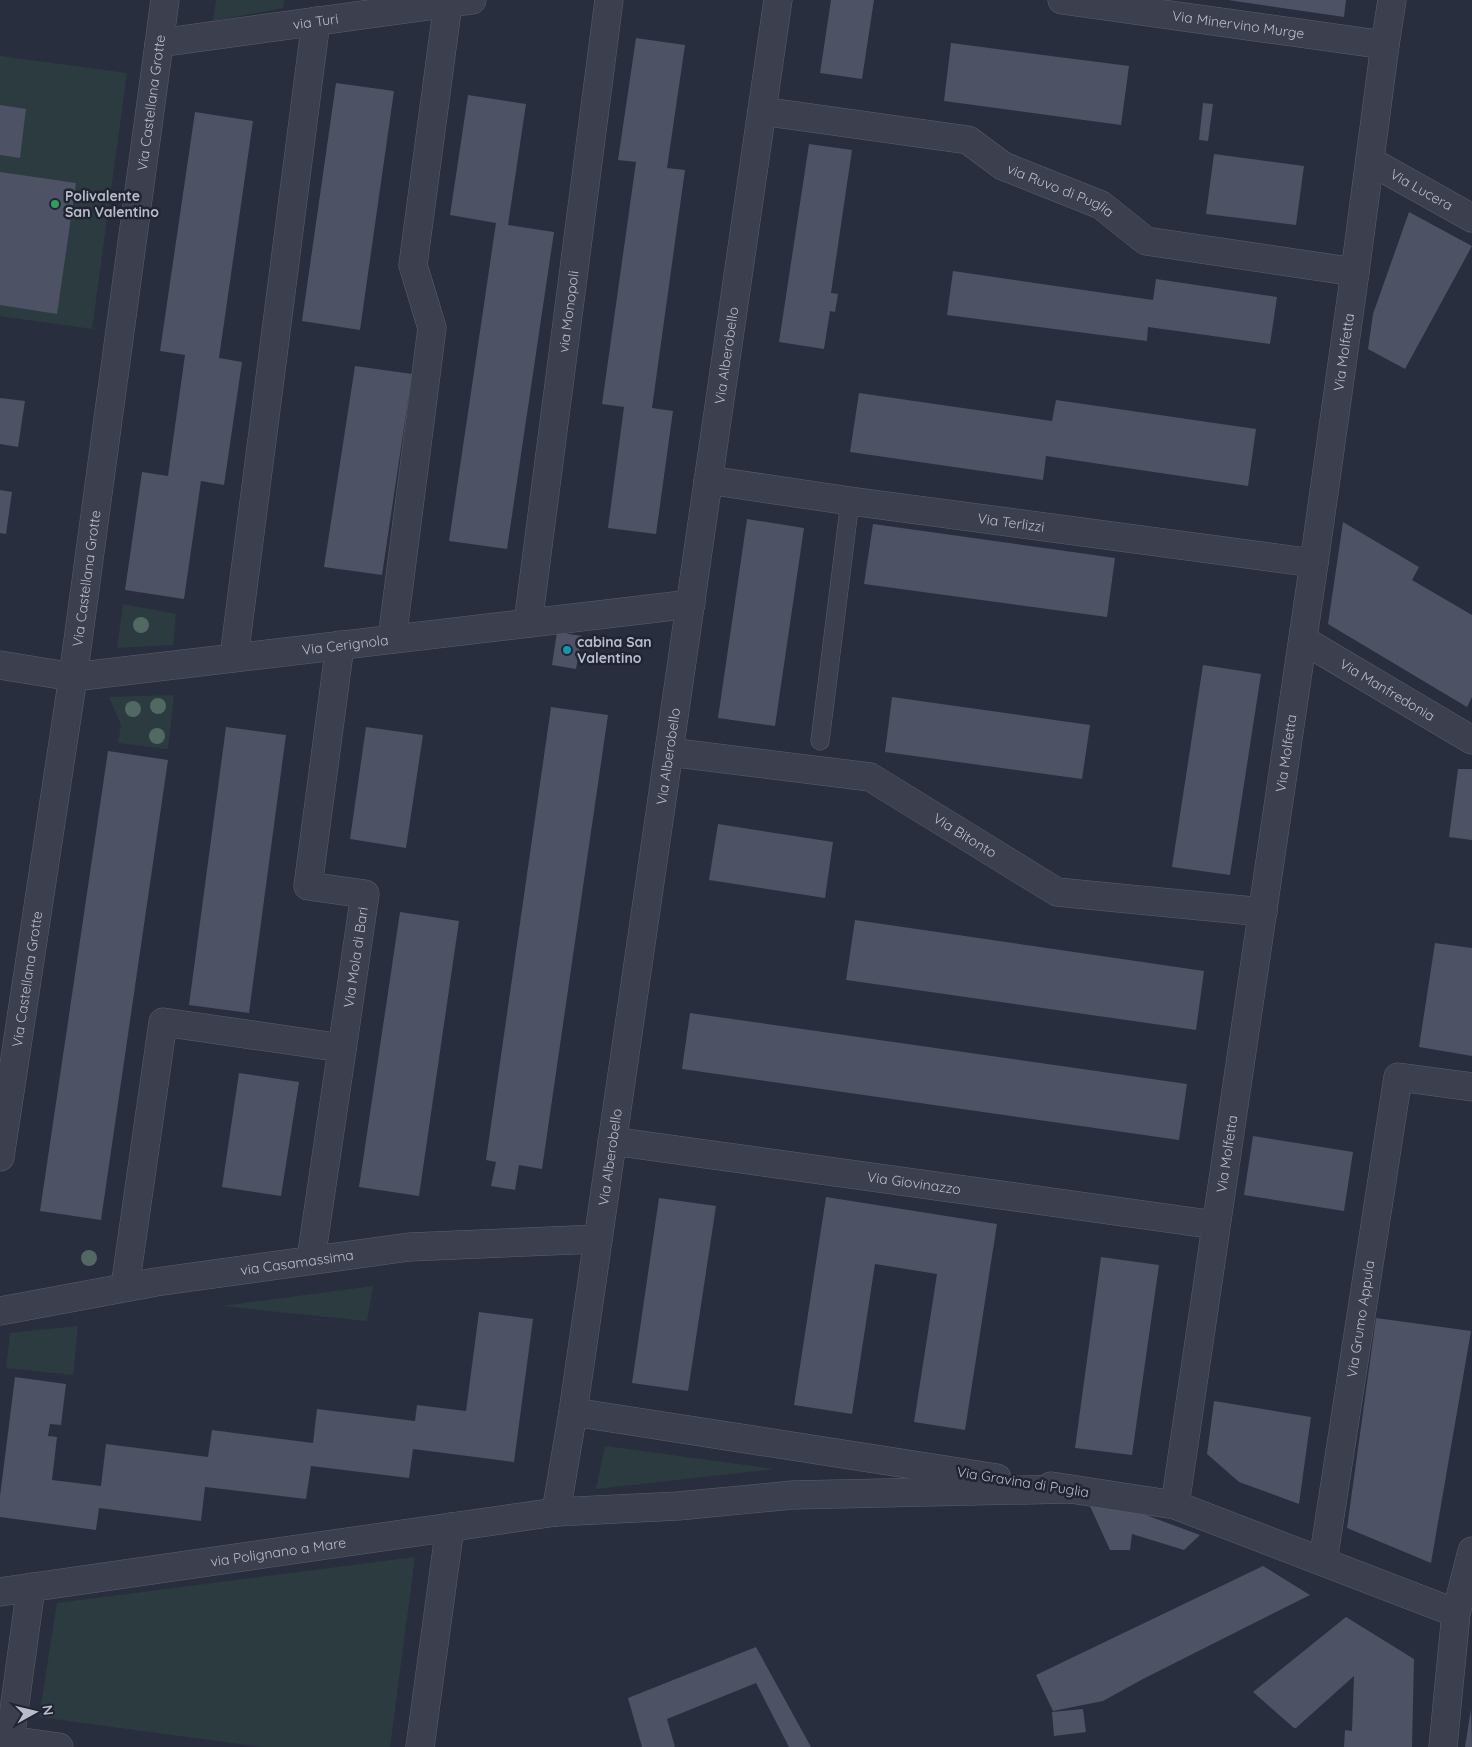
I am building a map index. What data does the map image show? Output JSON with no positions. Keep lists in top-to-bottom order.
{
  "streets": {
    "street": [
      "via Turi",
      "Via Minervino Murge",
      "Via Castellana Grotte",
      "Via Lucera",
      "via Ruvo di Puglia",
      "via Monopoli",
      "Via Molfetta",
      "Via Alberobello",
      "Via Terlizzi",
      "Via Cerignola",
      "Via Manfredonia",
      "Via Bitonto",
      "Via Mola di Bari",
      "Via Giovinazzo",
      "via Casamassima",
      "Via Grumo Appula",
      "Via Gravina di Puglia",
      "via Polignano a Mare"
    ]
  },
  "crossings": [
    ["via Turi", "Via Castellana Grotte"],
    ["Via Minervino Murge", "Via Molfetta"],
    ["Via Castellana Grotte", "Via Cerignola"],
    ["Via Lucera", "Via Molfetta"],
    ["via Ruvo di Puglia", "Via Molfetta"],
    ["via Ruvo di Puglia", "Via Alberobello"],
    ["via Monopoli", "Via Cerignola"],
    ["Via Molfetta", "Via Terlizzi"],
    ["Via Molfetta", "Via Manfredonia"],
    ["Via Molfetta", "Via Bitonto"],
    ["Via Molfetta", "Via Giovinazzo"],
    ["Via Molfetta", "Via Gravina di Puglia"],
    ["Via Alberobello", "Via Terlizzi"],
    ["Via Alberobello", "Via Cerignola"],
    ["Via Alberobello", "Via Bitonto"],
    ["Via Alberobello", "Via Giovinazzo"],
    ["Via Alberobello", "via Casamassima"],
    ["Via Alberobello", "Via Gravina di Puglia"],
    ["Via Alberobello", "via Polignano a Mare"],
    ["Via Cerignola", "Via Mola di Bari"],
    ["Via Mola di Bari", "via Casamassima"],
    ["Via Grumo Appula", "Via Gravina di Puglia"],
    ["Via Gravina di Puglia", "via Polignano a Mare"]
  ],
  "places": ["Polivalente San Valentino", "cabina San Valentino"],
  "north": "right"
}
